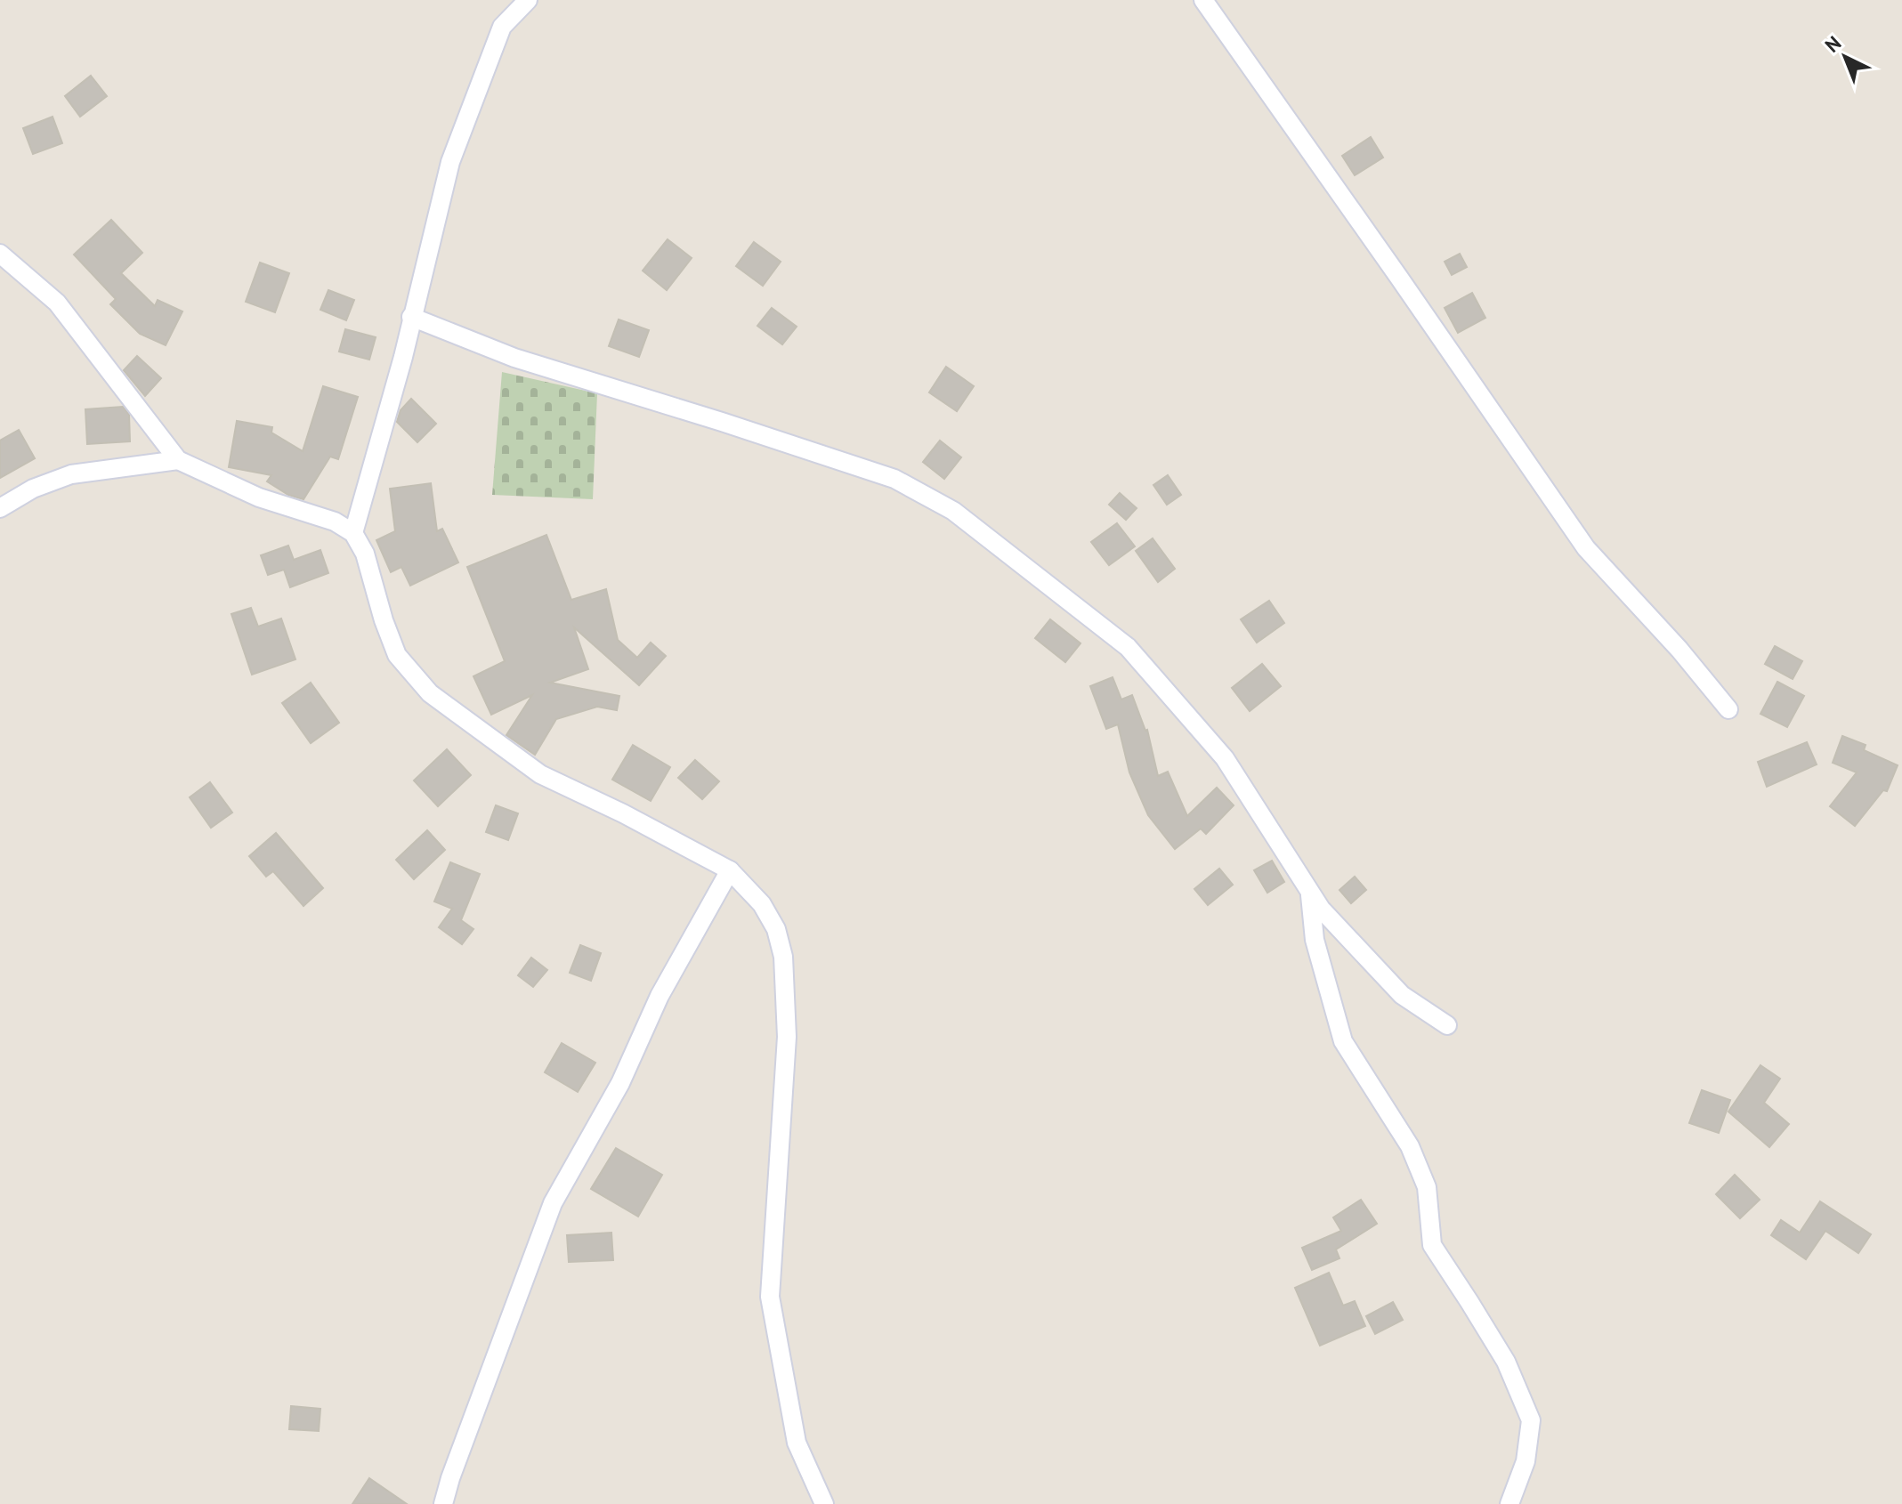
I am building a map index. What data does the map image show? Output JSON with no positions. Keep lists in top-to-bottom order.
{
  "north": "top left"
}
